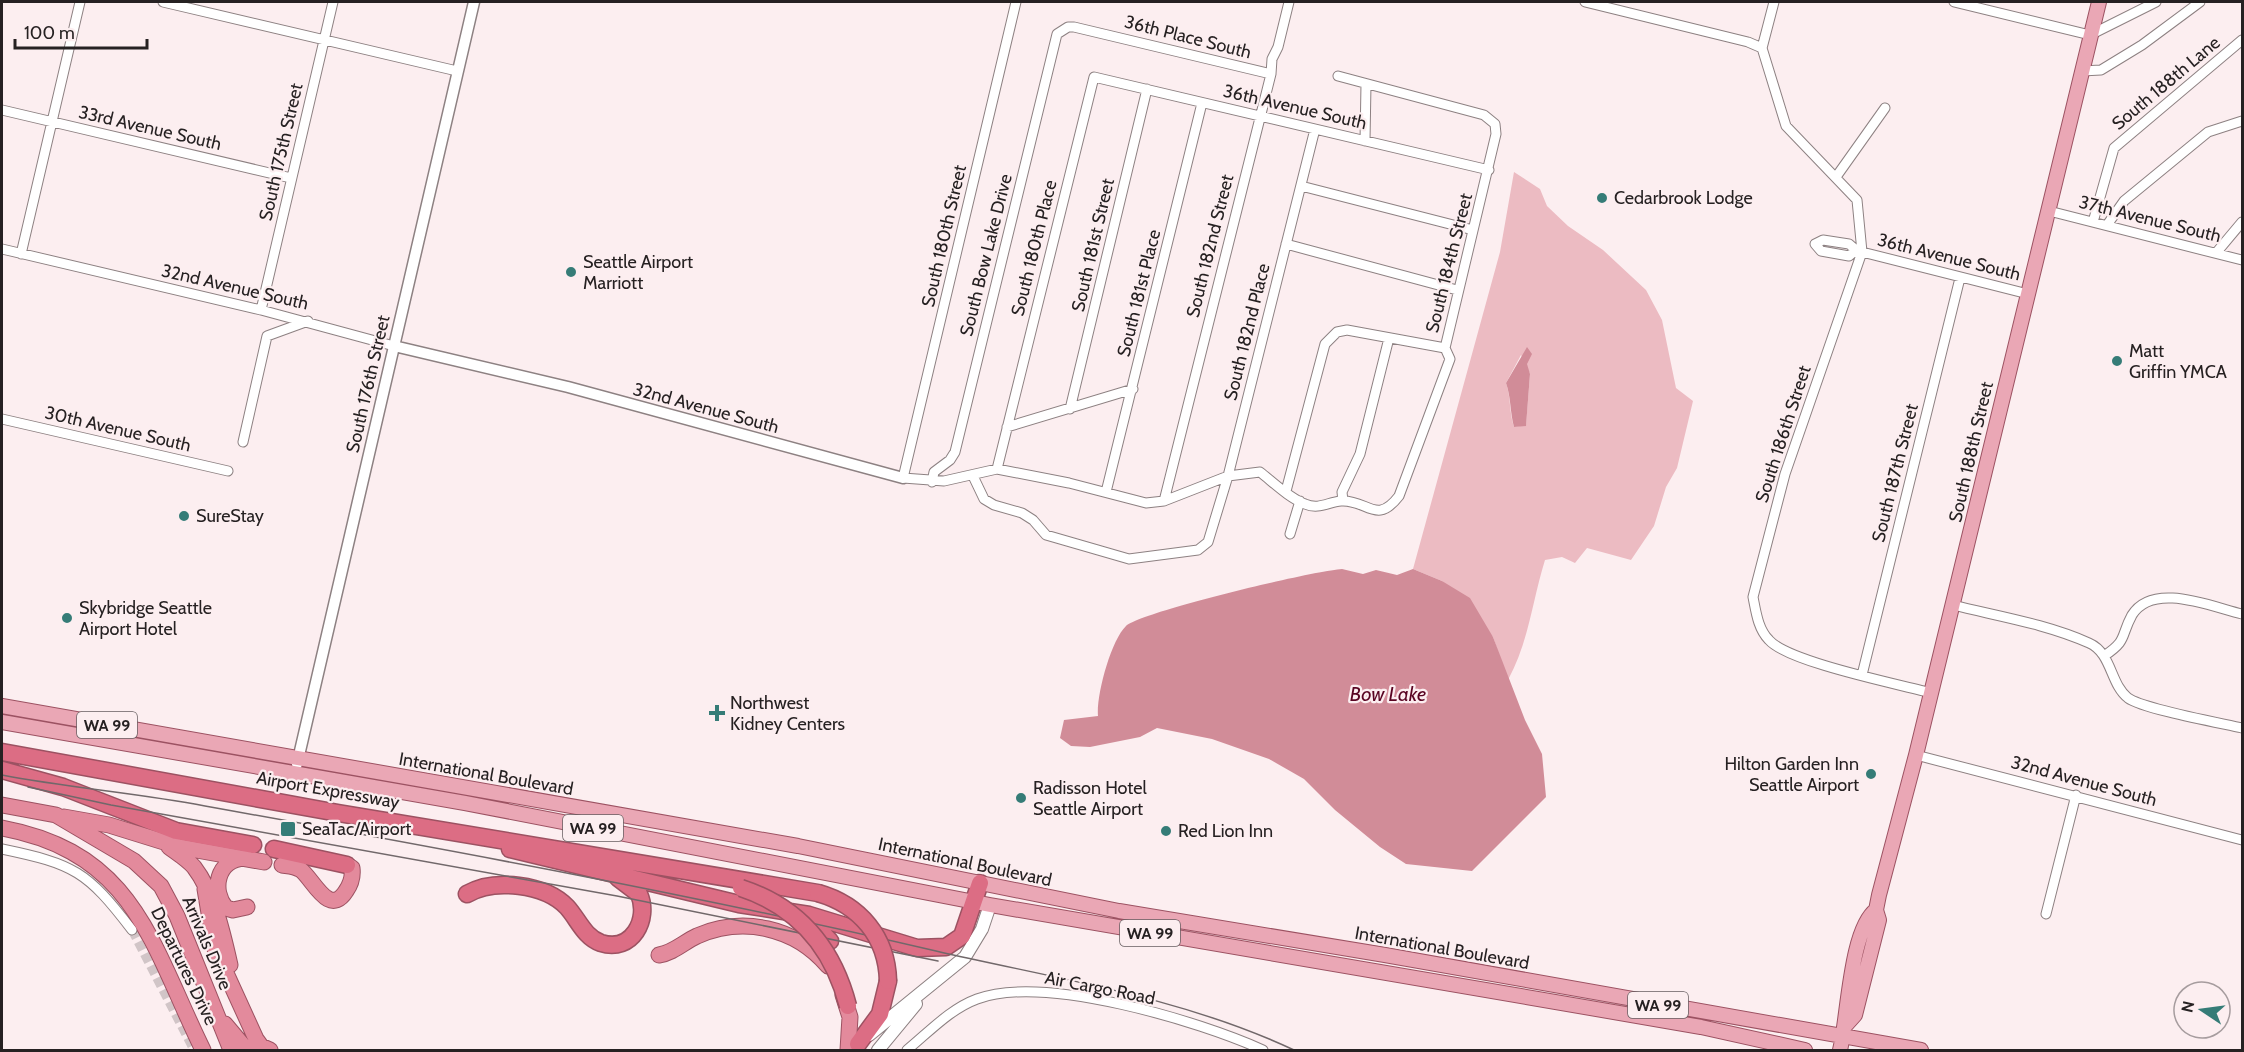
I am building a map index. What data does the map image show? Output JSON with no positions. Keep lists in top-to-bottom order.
{
  "streets": {
    "highway": ["Airport Expressway", "Arrivals Drive", "Departures Drive"],
    "main road": ["South 188th Street", "WA 99", "International Boulevard"],
    "street": [
      "36th Place South",
      "South 188th Lane",
      "36th Avenue South",
      "33rd Avenue South",
      "South 175th Street",
      "37th Avenue South",
      "South 180th Street",
      "South 181st Street",
      "South 182nd Street",
      "South 180th Place",
      "South Bow Lake Drive",
      "South 184th Street",
      "32nd Avenue South",
      "South 181st Place",
      "South 182nd Place",
      "South 176th Street",
      "30th Avenue South",
      "South 186th Street",
      "South 187th Street",
      "Air Cargo Road"
    ]
  },
  "crossings": [
    ["36th Place South", "South 182nd Street"],
    ["36th Place South", "South Bow Lake Drive"],
    ["South 188th Lane", "37th Avenue South"],
    ["36th Avenue South", "South 181st Street"],
    ["36th Avenue South", "South 182nd Street"],
    ["36th Avenue South", "South 180th Place"],
    ["36th Avenue South", "South 184th Street"],
    ["36th Avenue South", "South 181st Place"],
    ["36th Avenue South", "South 182nd Place"],
    ["36th Avenue South", "South 186th Street"],
    ["36th Avenue South", "South 188th Street"],
    ["36th Avenue South", "South 187th Street"],
    ["33rd Avenue South", "South 175th Street"],
    ["South 175th Street", "32nd Avenue South"],
    ["37th Avenue South", "South 188th Street"],
    ["South 180th Street", "32nd Avenue South"],
    ["South 182nd Street", "32nd Avenue South"],
    ["South 180th Place", "32nd Avenue South"],
    ["South Bow Lake Drive", "32nd Avenue South"],
    ["South 184th Street", "32nd Avenue South"],
    ["32nd Avenue South", "South 181st Place"],
    ["32nd Avenue South", "South 182nd Place"],
    ["32nd Avenue South", "South 176th Street"],
    ["32nd Avenue South", "South 188th Street"],
    ["South 176th Street", "International Boulevard"],
    ["South 186th Street", "South 187th Street"],
    ["South 188th Street", "International Boulevard"]
  ],
  "water": ["Bow Lake"],
  "places": {
    "other": [
      "Cedarbrook Lodge",
      "Seattle Airport Marriott",
      "Matt Griffin YMCA",
      "SureStay",
      "Skybridge Seattle Airport Hotel",
      "Hilton Garden Inn Seattle Airport",
      "Radisson Hotel Seattle Airport",
      "Red Lion Inn"
    ],
    "health": ["Northwest Kidney Centers"],
    "transit": ["SeaTac/Airport"]
  },
  "scale_bar": "100 m",
  "north": "left"
}
